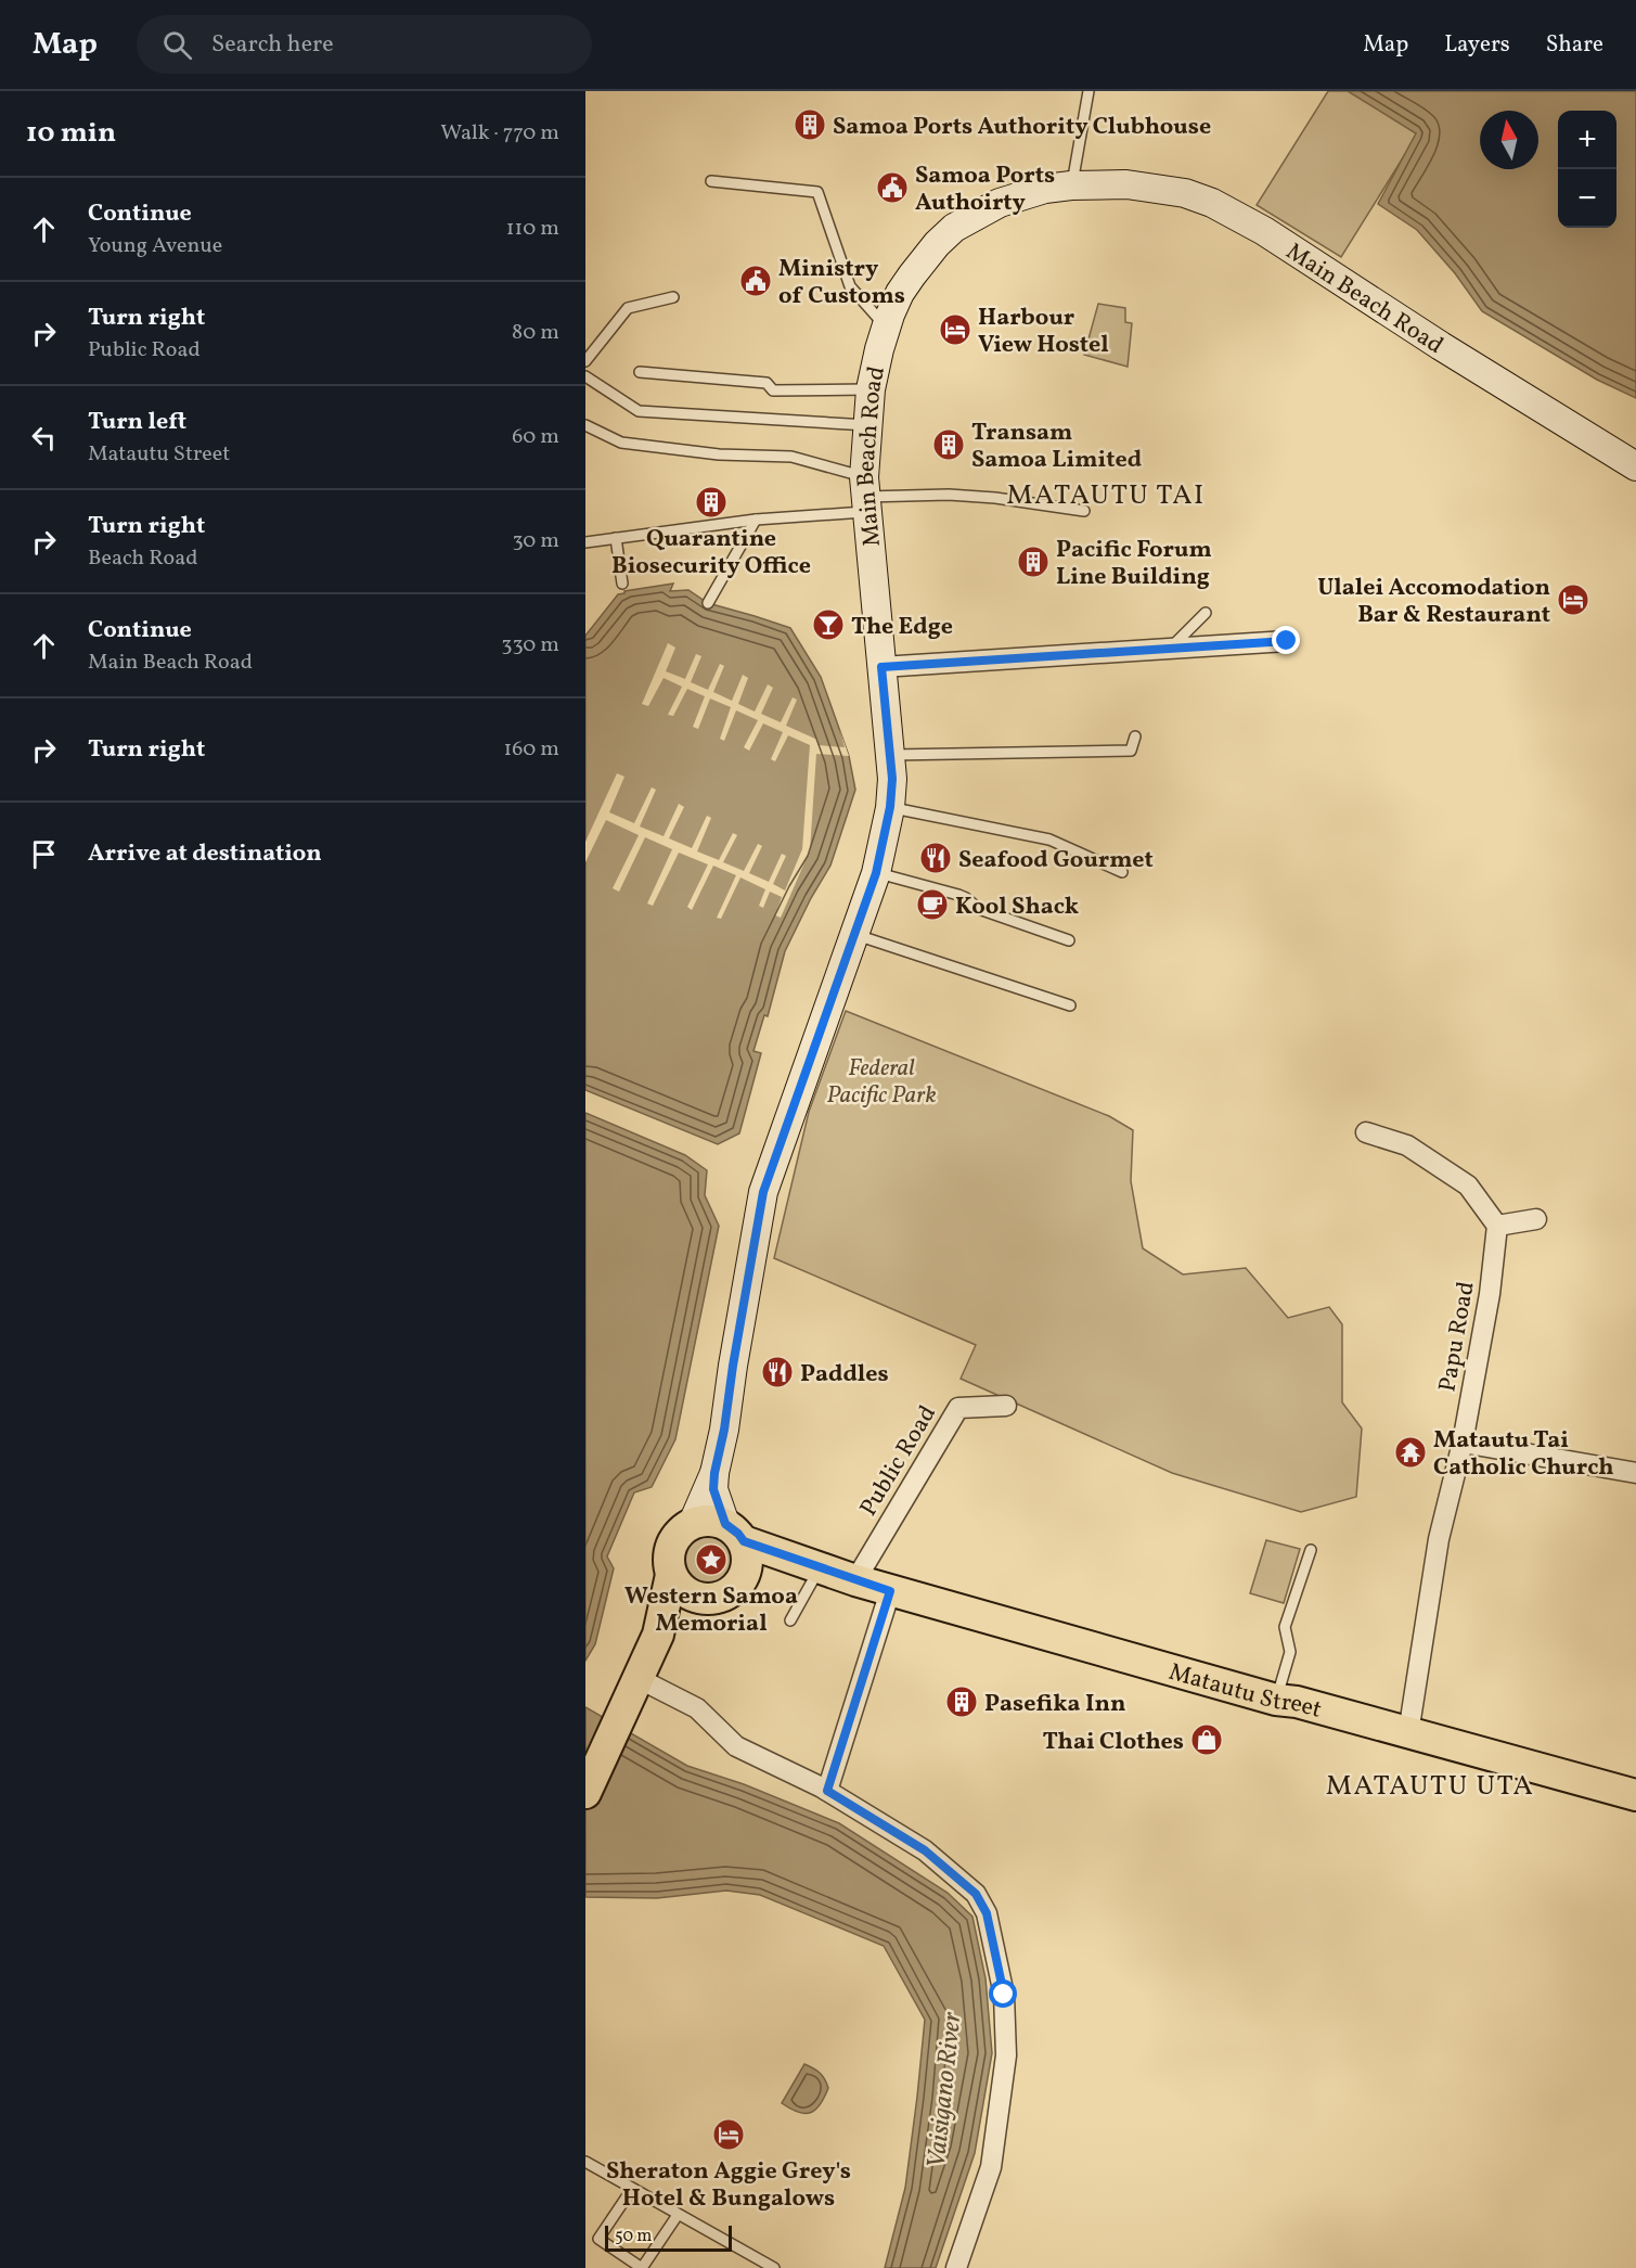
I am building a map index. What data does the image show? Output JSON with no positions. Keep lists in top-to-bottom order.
{
  "streets": {
    "main road": ["Main Beach Road", "Matautu Street"],
    "street": ["Papu Road", "Public Road"]
  },
  "crossings": [
    ["Main Beach Road", "Matautu Street"],
    ["Papu Road", "Matautu Street"],
    ["Public Road", "Matautu Street"]
  ],
  "districts": ["MATAUTU TAI", "MATAUTU UTA"],
  "water": ["Vaisigano River"],
  "parks": ["Federal Pacific Park"],
  "places": {
    "building": [
      "Samoa Ports Authority Clubhouse",
      "Transam Samoa Limited",
      "Quarantine Biosecurity Office",
      "Pacific Forum Line Building",
      "Pasefika Inn"
    ],
    "public building": ["Samoa Ports Authoirty", "Ministry of Customs"],
    "hotel": ["Harbour View Hostel", "Ulalei Accomodation Bar & Restaurant", "Sheraton Aggie Grey's Hotel & Bungalows"],
    "bar": ["The Edge"],
    "restaurant": ["Seafood Gourmet", "Paddles"],
    "cafe": ["Kool Shack"],
    "temple": ["Matautu Tai Catholic Church"],
    "place": ["Western Samoa Memorial"],
    "shop": ["Thai Clothes"]
  },
  "scale_bar": "50 m",
  "north": "top",
  "page": {
    "header": "Map",
    "search": "Search here",
    "nav": ["Map", "Layers", "Share"],
    "heading": ["10 min", "Walk · 770 m"],
    "map_buttons": ["+", "−"],
    "list": [
      ["Continue", "Young Avenue", "110 m"],
      ["Turn right", "Public Road", "80 m"],
      ["Turn left", "Matautu Street", "60 m"],
      ["Turn right", "Beach Road", "30 m"],
      ["Continue", "Main Beach Road", "330 m"],
      ["Turn right", "160 m"],
      "Arrive at destination"
    ],
    "scale": "50 m"
  }
}
